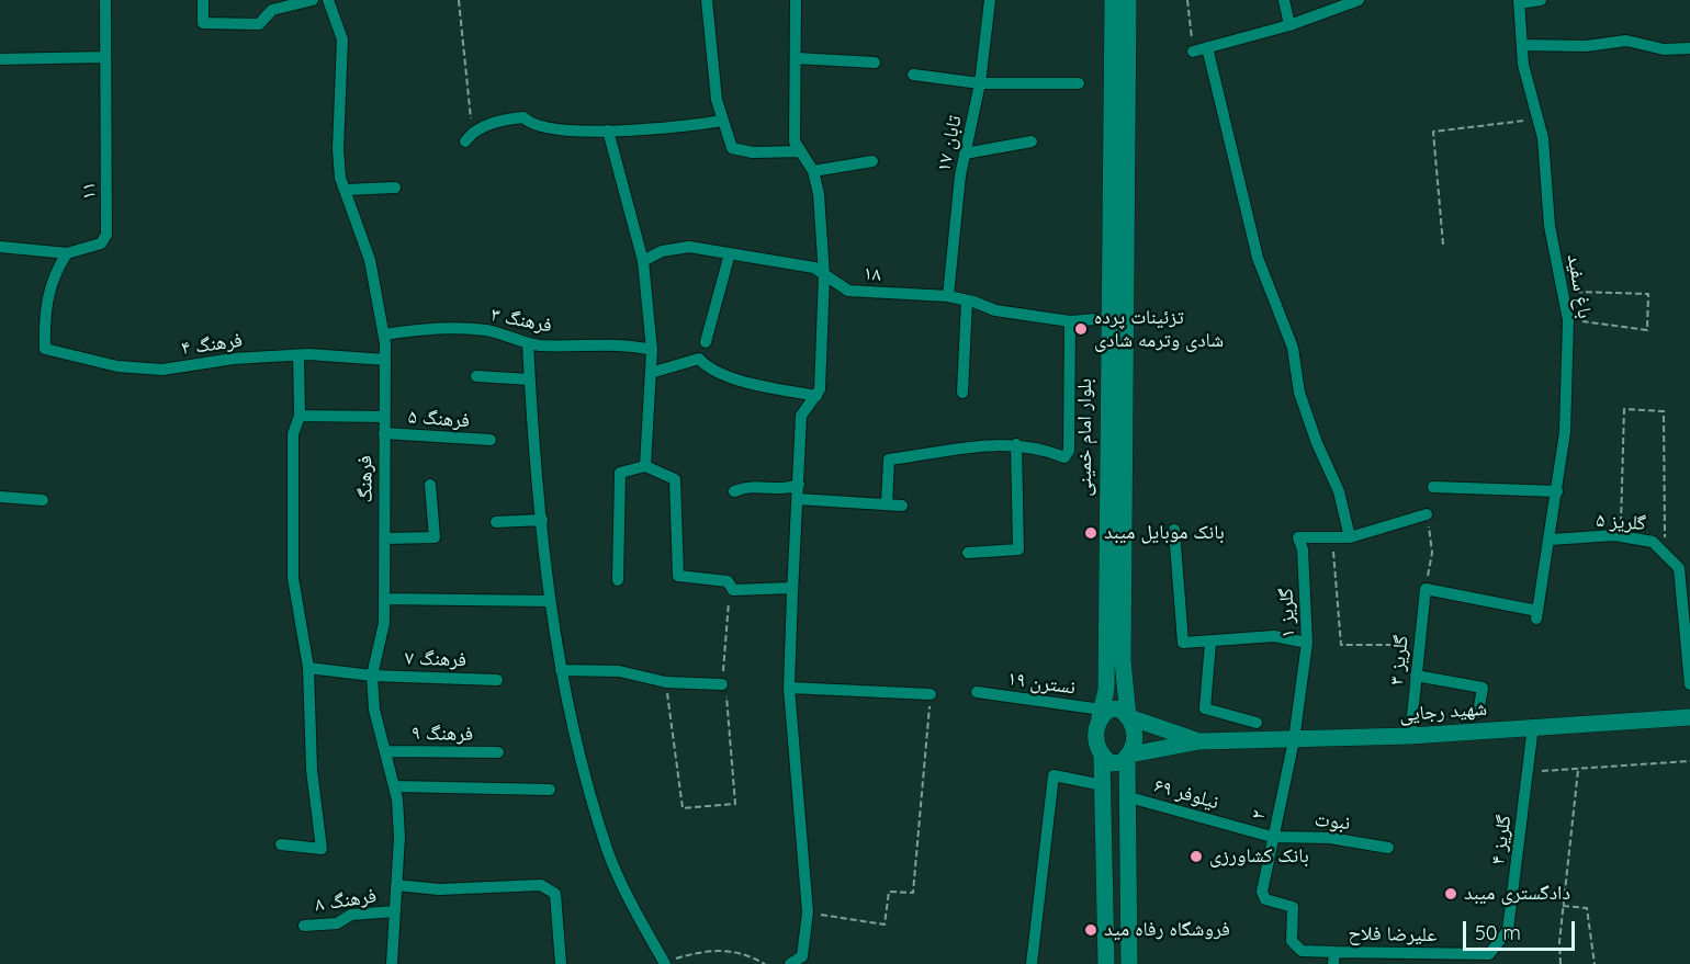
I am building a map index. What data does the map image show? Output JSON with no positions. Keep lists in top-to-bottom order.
{
  "streets": {
    "main road": ["بلوار امام خمینی", "شهید رجایی"],
    "street": [
      "تابان ۱۷",
      "۱۱",
      "۱۸",
      "باغ سفید",
      "فرهنگ ۳",
      "فرهنگ ۴",
      "فرهنگ ۵",
      "فرهنگ",
      "گلریز ۵",
      "گلریز ۱",
      "فرهنگ ۷",
      "گلریز ۳",
      "نسترن ۱۹",
      "فرهنگ ۹",
      "نیلوفر ۶۹",
      "۲",
      "نبوت",
      "گلریز ۴",
      "فرهنگ ۸",
      "علیرضا فلاح"
    ]
  },
  "crossings": [
    ["تابان ۱۷", "۱۸"],
    ["۱۱", "فرهنگ ۴"],
    ["۱۸", "بلوار امام خمینی"],
    ["باغ سفید", "گلریز ۵"],
    ["باغ سفید", "گلریز ۳"],
    ["فرهنگ ۳", "فرهنگ"],
    ["فرهنگ ۴", "فرهنگ"],
    ["فرهنگ ۵", "فرهنگ"],
    ["بلوار امام خمینی", "نسترن ۱۹"],
    ["فرهنگ", "فرهنگ ۷"],
    ["فرهنگ", "فرهنگ ۹"],
    ["فرهنگ", "فرهنگ ۸"],
    ["گلریز ۱", "شهید رجایی"],
    ["گلریز ۱", "۲"],
    ["گلریز ۳", "شهید رجایی"],
    ["شهید رجایی", "۲"],
    ["شهید رجایی", "گلریز ۴"],
    ["نیلوفر ۶۹", "۲"],
    ["نیلوفر ۶۹", "نبوت"],
    ["۲", "نبوت"],
    ["۲", "علیرضا فلاح"],
    ["گلریز ۴", "علیرضا فلاح"]
  ],
  "places": [
    "تزئینات پرده شادی وترمه شادی",
    "بانک موبایل میبد",
    "بانک کشاورزی",
    "دادگستری میبد",
    "فروشگاه رفاه مید"
  ],
  "scale_bar": "50 m"
}
